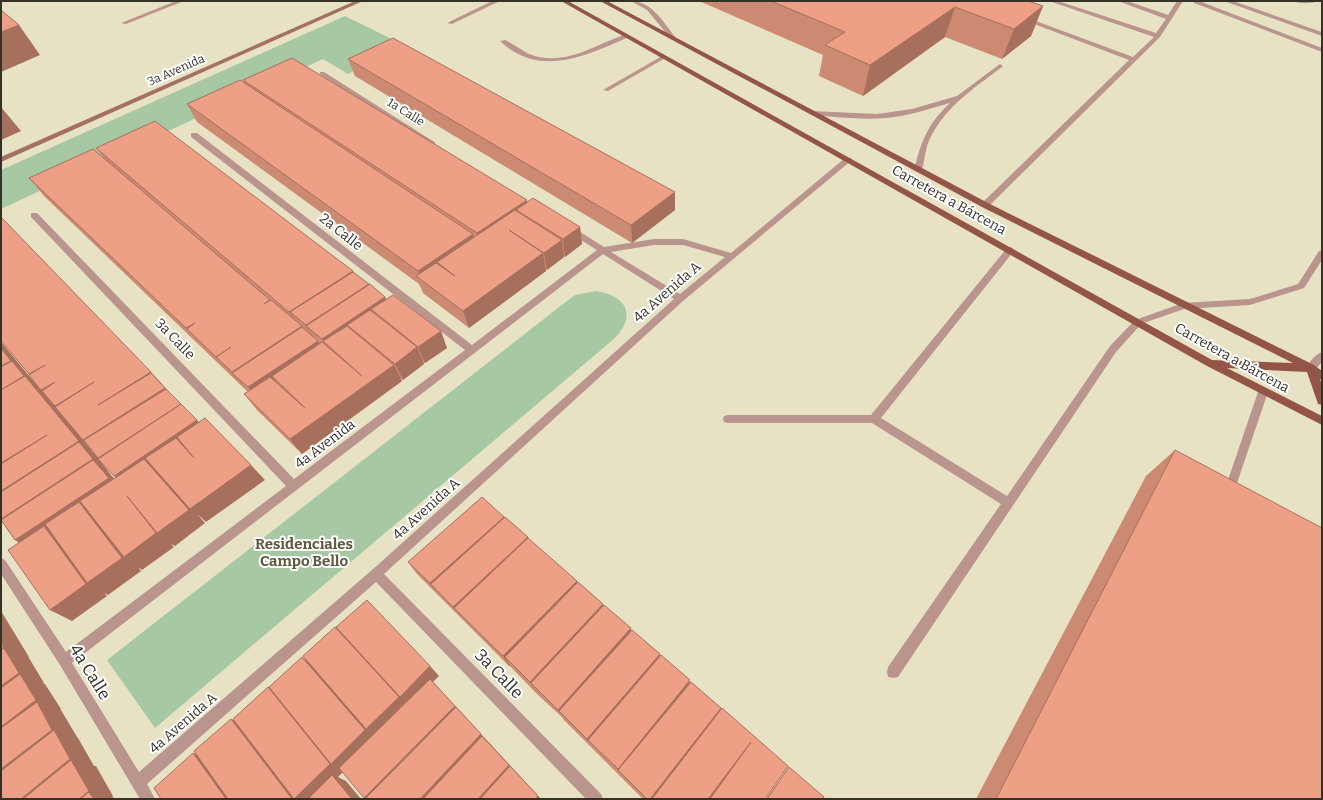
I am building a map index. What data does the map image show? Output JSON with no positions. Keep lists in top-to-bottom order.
{
  "streets": {
    "main road": ["Carretera a Bárcena"],
    "street": [
      "3a Avenida",
      "1a Calle",
      "2a Calle",
      "4a Avenida A",
      "3a Calle",
      "4a Avenida",
      "4a Calle"
    ]
  },
  "crossings": [
    ["Carretera a Bárcena", "4a Avenida A"],
    ["2a Calle", "4a Avenida"],
    ["4a Avenida A", "3a Calle"],
    ["4a Avenida A", "4a Avenida"],
    ["4a Avenida A", "4a Calle"],
    ["3a Calle", "4a Avenida"],
    ["4a Avenida", "4a Calle"]
  ],
  "districts": ["Residenciales Campo Bello"]
}
